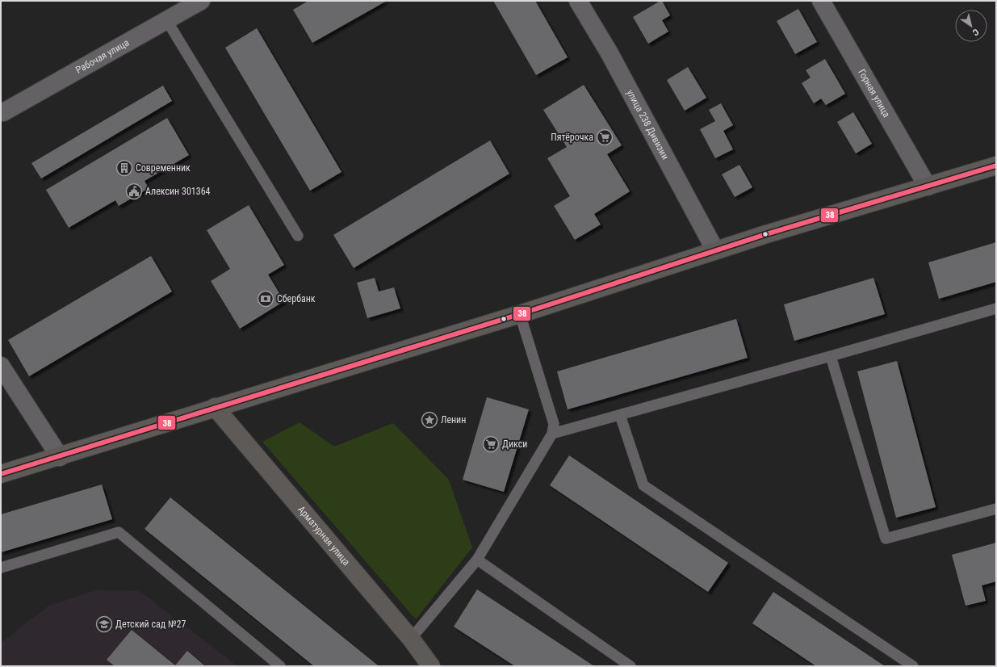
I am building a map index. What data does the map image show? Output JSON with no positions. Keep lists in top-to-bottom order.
{
  "streets": {
    "street": [
      "Рабочая улица",
      "Горная улица",
      "улица 238 Дивизии",
      "Арматурная улица"
    ]
  },
  "places": {
    "supermarket": ["Пятёрочка", "Дикси"],
    "building": ["Современник"],
    "public building": ["Алексин 301364"],
    "bank": ["Сбербанк"],
    "place": ["Ленин"],
    "school or university": ["Детский сад №27"]
  },
  "lines": ["transit line 38"],
  "north": "bottom right"
}
